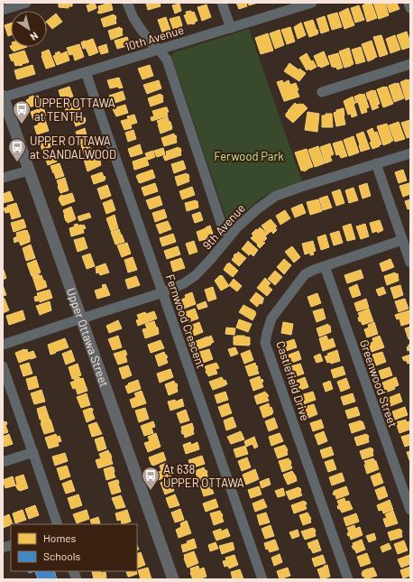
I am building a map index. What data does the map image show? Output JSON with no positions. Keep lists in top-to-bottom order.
{
  "streets": {
    "main road": ["Upper Ottawa Street"],
    "street": [
      "10th Avenue",
      "9th Avenue",
      "Fernwood Crescent",
      "Castlefield Drive",
      "Greenwood Street"
    ]
  },
  "crossings": [
    ["10th Avenue", "Fernwood Crescent"],
    ["10th Avenue", "Upper Ottawa Street"],
    ["9th Avenue", "Fernwood Crescent"],
    ["9th Avenue", "Upper Ottawa Street"],
    ["Castlefield Drive", "Greenwood Street"]
  ],
  "parks": ["Ferwood Park"],
  "places": {
    "bus stop": ["UPPER OTTAWA at TENTH", "UPPER OTTAWA at SANDALWOOD", "At 638 UPPER OTTAWA"]
  },
  "legend": ["Homes", "Schools"],
  "north": "bottom right"
}
